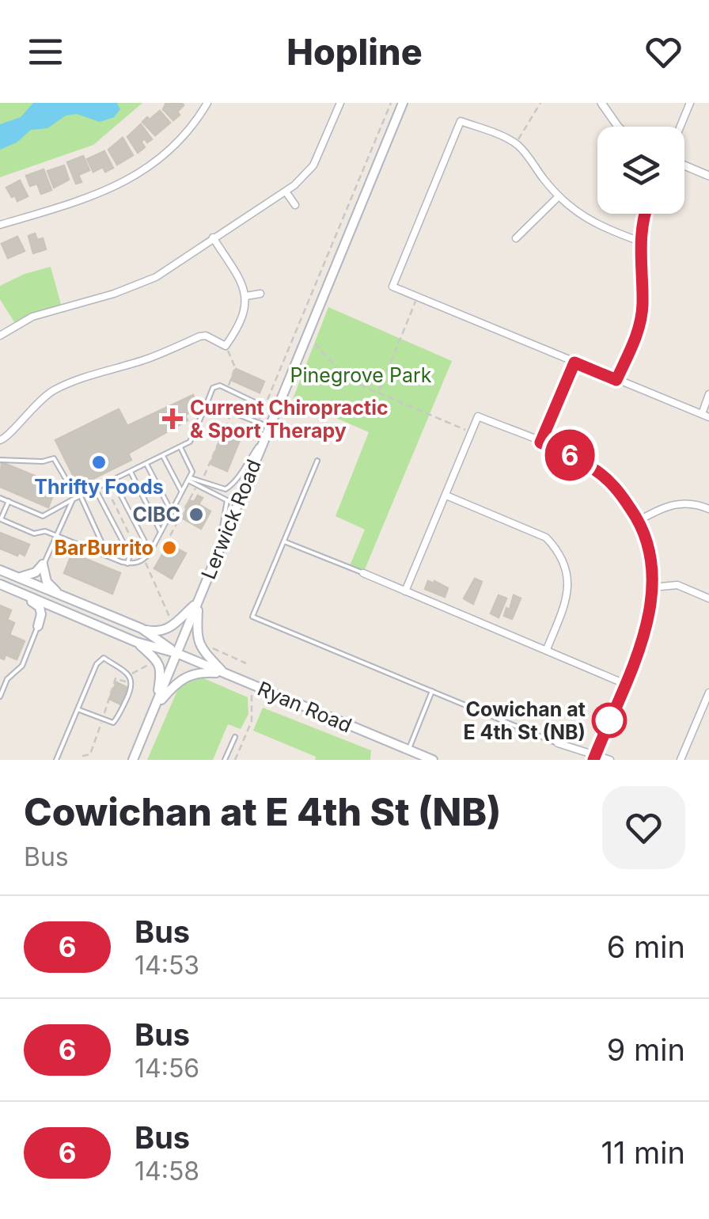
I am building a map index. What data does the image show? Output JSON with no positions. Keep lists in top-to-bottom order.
{
  "streets": {
    "main road": ["Lerwick Road", "Ryan Road"]
  },
  "crossings": [
    ["Lerwick Road", "Ryan Road"]
  ],
  "parks": ["Pinegrove Park"],
  "places": {
    "health": ["Current Chiropractic & Sport Therapy"],
    "other": [
      "Thrifty Foods",
      "CIBC",
      "BarBurrito",
      "Cowichan at E 4th St (NB)"
    ]
  },
  "lines": ["bus line 6"],
  "page": {
    "header": "Hopline",
    "on_map": "6",
    "heading": ["Cowichan at E 4th St (NB)", "Bus"],
    "list": [
      {
        "mark": "6",
        "name": "Bus",
        "note": "14:53",
        "value": "6 min"
      },
      {
        "mark": "6",
        "name": "Bus",
        "note": "14:56",
        "value": "9 min"
      },
      {
        "mark": "6",
        "name": "Bus",
        "note": "14:58",
        "value": "11 min"
      }
    ]
  }
}
